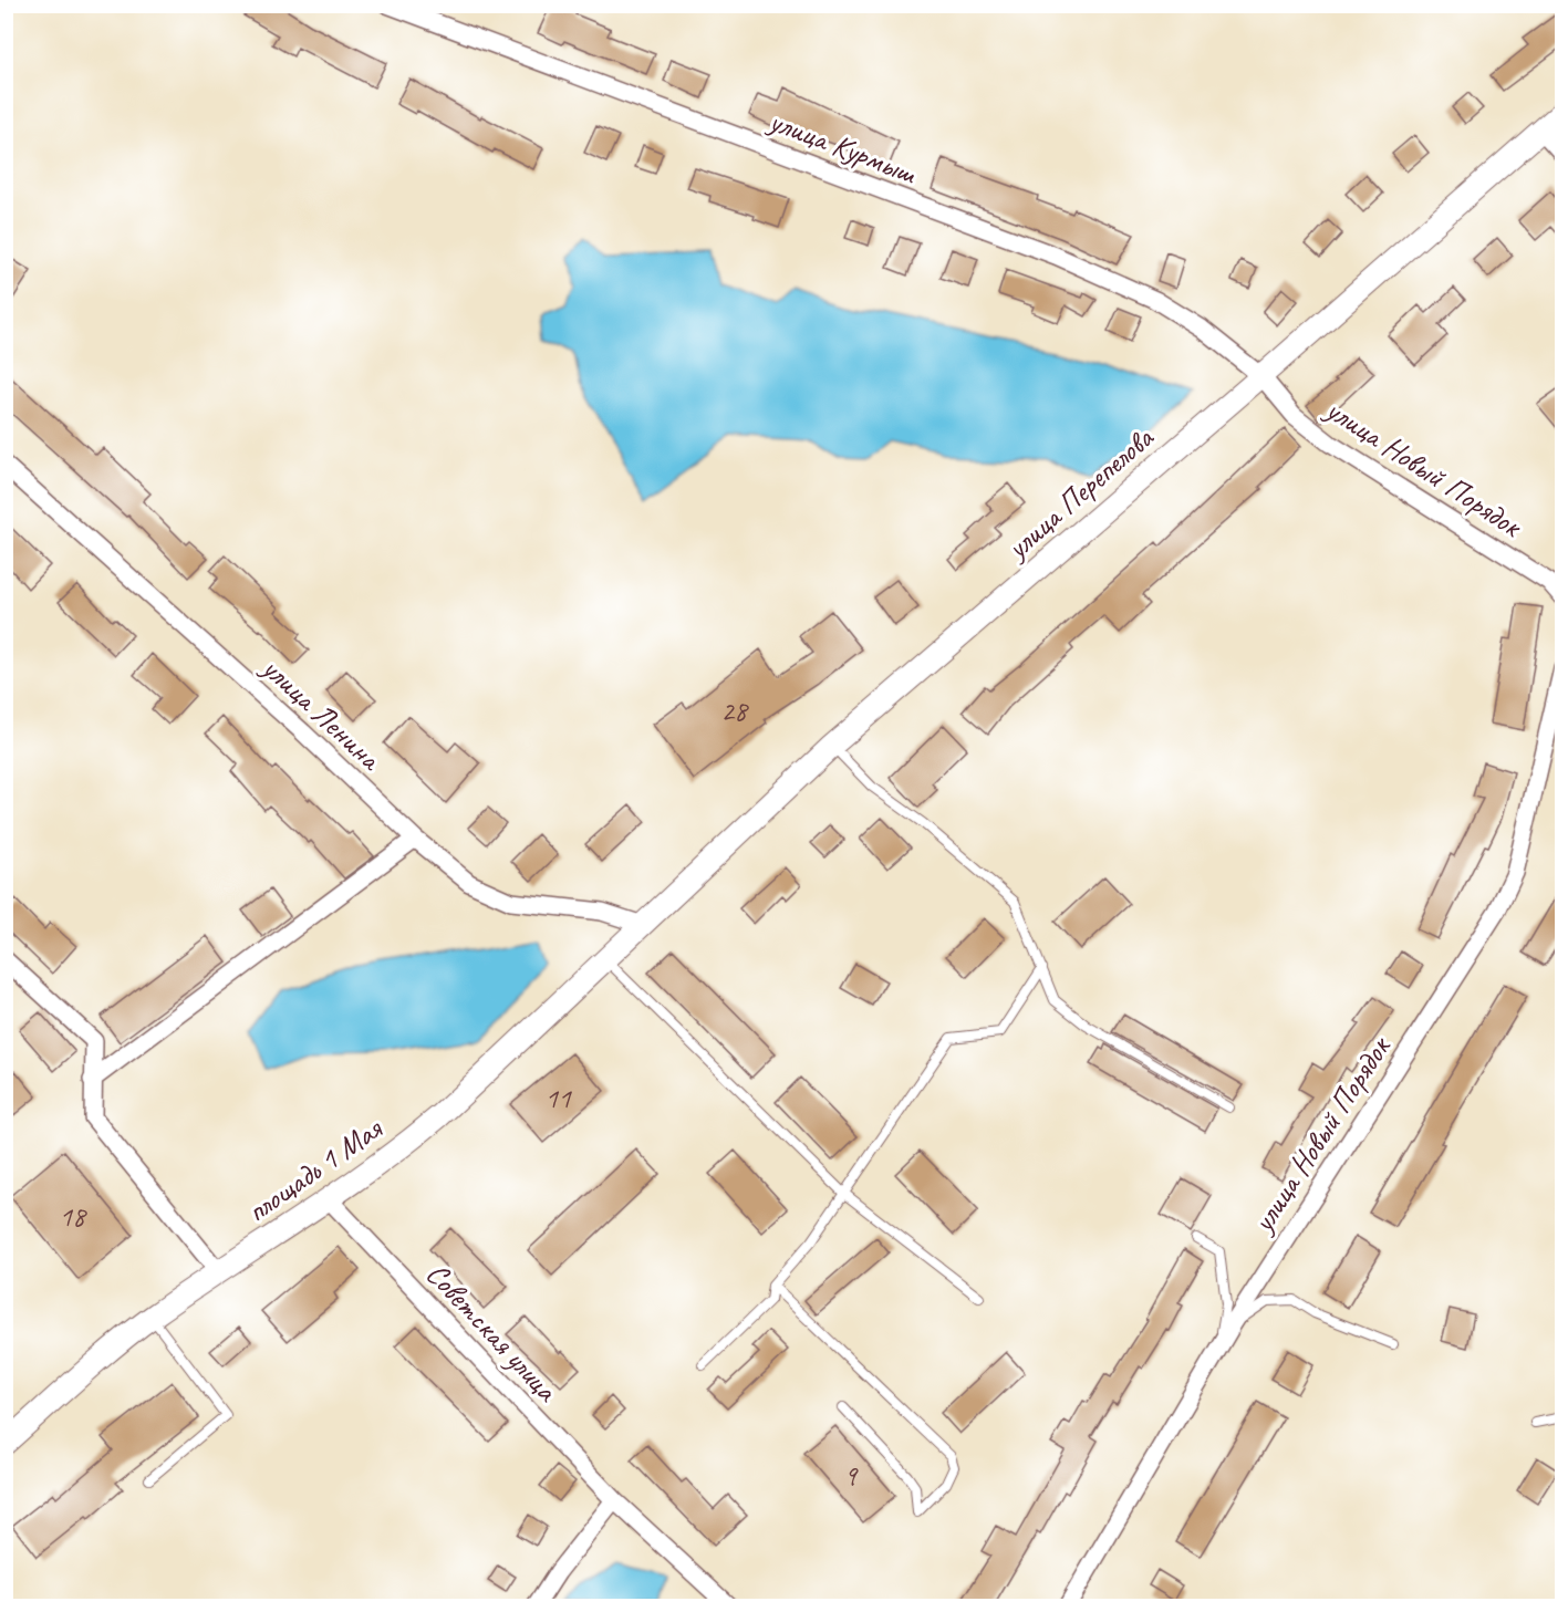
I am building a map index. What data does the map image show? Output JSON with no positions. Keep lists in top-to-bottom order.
{
  "streets": {
    "street": [
      "улица Курмыш",
      "улица Новый Порядок",
      "улица Перепелова",
      "улица Ленина",
      "площадь 1 Мая",
      "Советская улица"
    ]
  },
  "crossings": [
    ["улица Курмыш", "улица Новый Порядок"],
    ["улица Курмыш", "улица Перепелова"],
    ["улица Новый Порядок", "улица Перепелова"],
    ["улица Перепелова", "улица Ленина"],
    ["улица Перепелова", "площадь 1 Мая"],
    ["улица Ленина", "площадь 1 Мая"],
    ["площадь 1 Мая", "Советская улица"]
  ],
  "house_numbers": [
    "28",
    "11",
    "18",
    "9"
  ]
}
